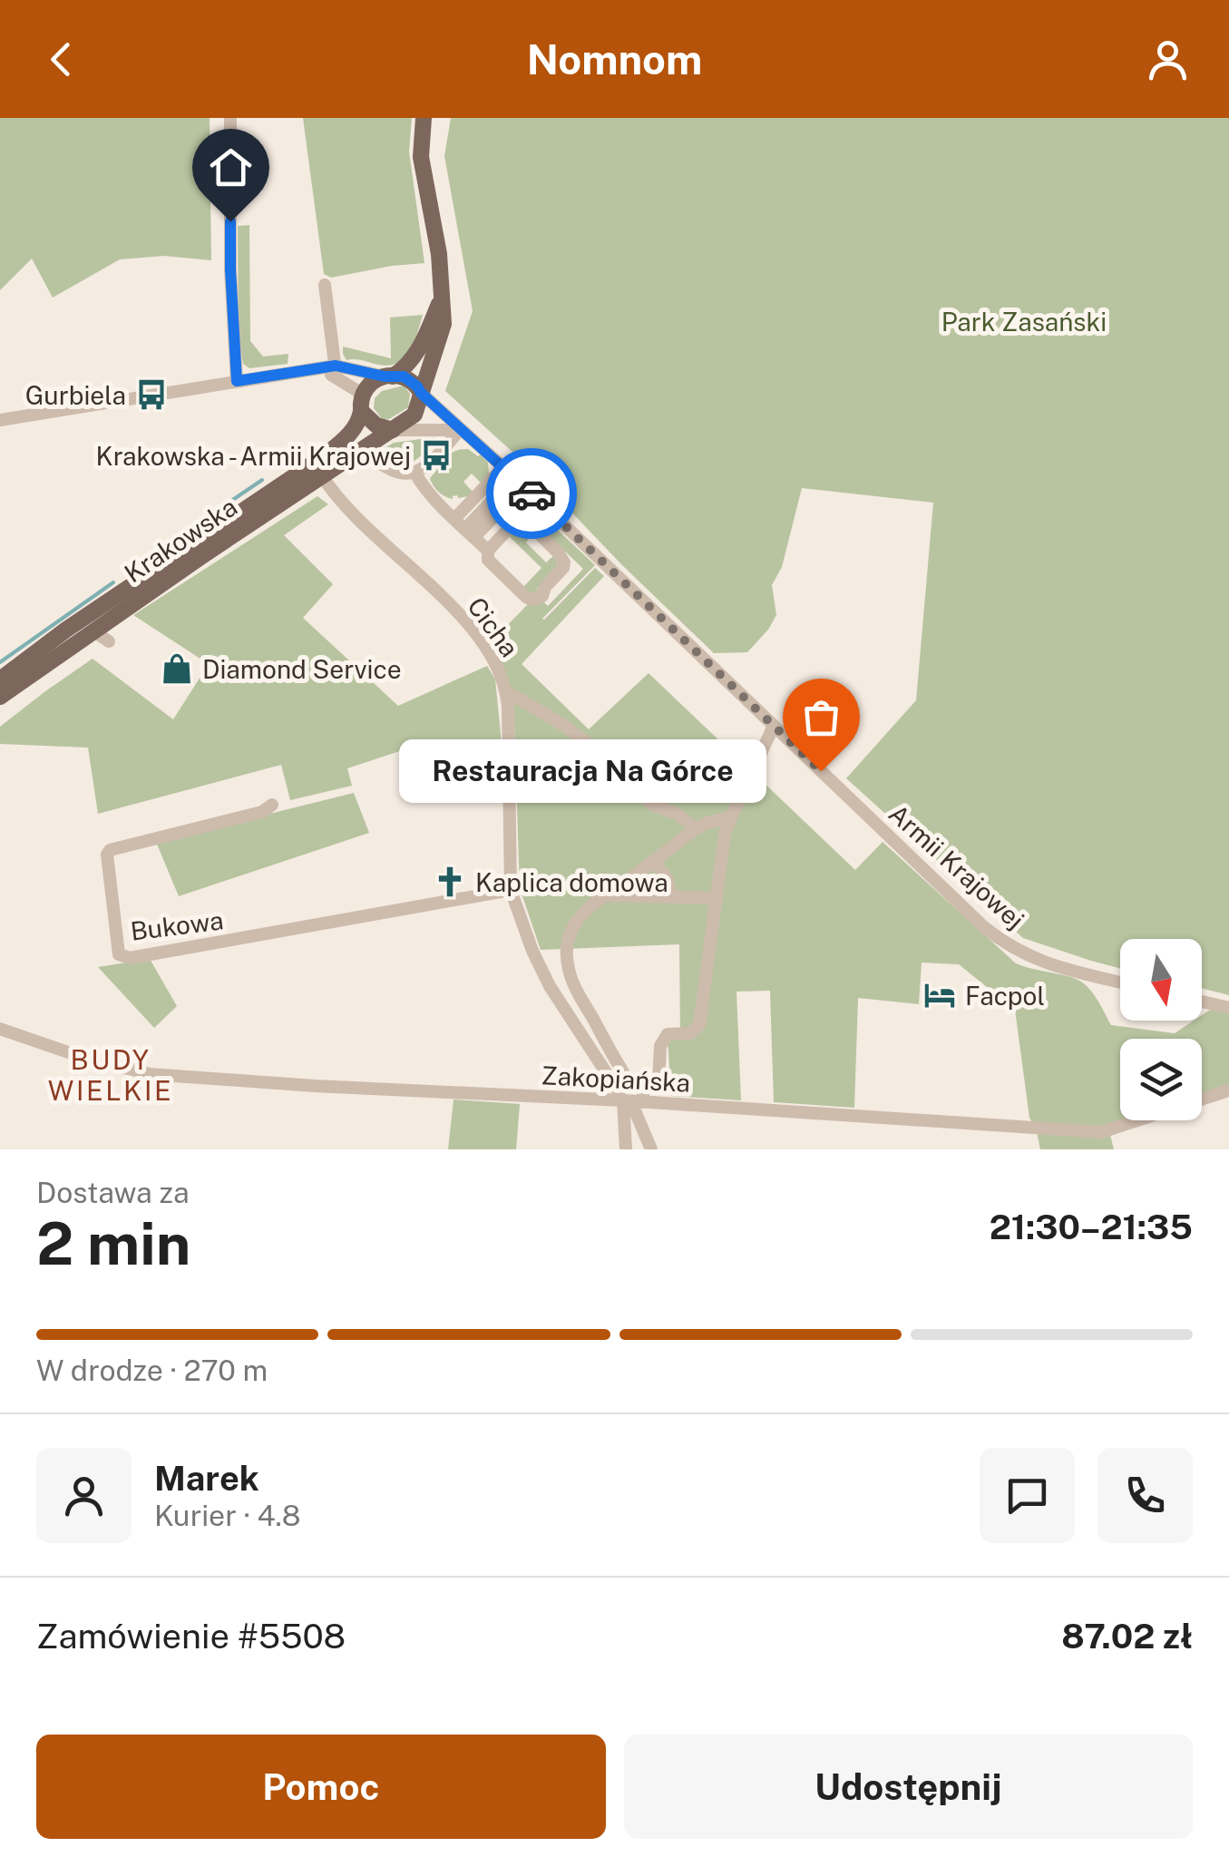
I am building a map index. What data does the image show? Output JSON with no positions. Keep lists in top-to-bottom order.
{
  "streets": {
    "main road": ["Krakowska"],
    "street": [
      "Cicha",
      "Armii Krajowej",
      "Bukowa",
      "Zakopiańska"
    ]
  },
  "crossings": [
    ["Krakowska", "Cicha"],
    ["Krakowska", "Armii Krajowej"],
    ["Cicha", "Bukowa"],
    ["Cicha", "Zakopiańska"]
  ],
  "districts": ["BUDY WIELKIE"],
  "parks": ["Park Zasański"],
  "places": {
    "bus stop": ["Gurbiela", "Krakowska - Armii Krajowej"],
    "shop": ["Diamond Service"],
    "other": ["Restauracja Na Górce"],
    "church": ["Kaplica domowa"],
    "hotel": ["Facpol"]
  },
  "north": "bottom",
  "page": {
    "header": "Nomnom",
    "bubble": "Restauracja Na Górce",
    "heading": ["2 min", "Dostawa za", "21:30–21:35"],
    "panel": [
      "Marek",
      "Kurier · 4.8",
      "Zamówienie #5508",
      "87.02 zł"
    ],
    "bar": "W drodze · 270 m",
    "buttons": ["Pomoc", "Udostępnij"]
  }
}
